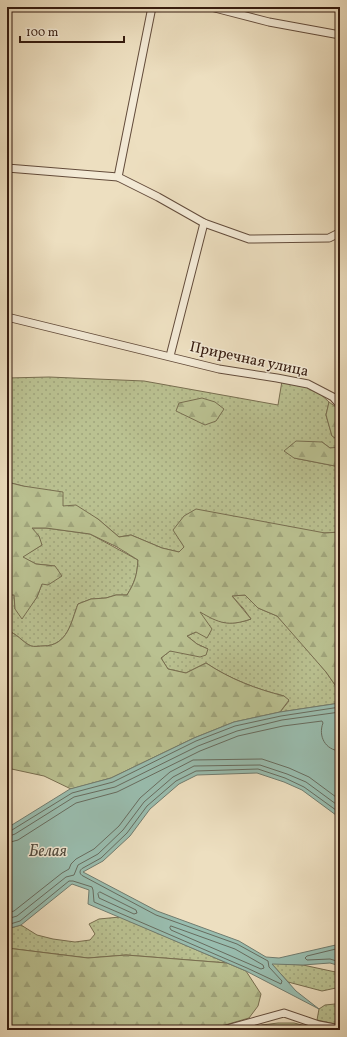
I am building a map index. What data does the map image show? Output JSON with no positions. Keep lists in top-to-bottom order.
{
  "streets": {
    "street": ["Приречная улица"]
  },
  "water": ["Белая"],
  "scale_bar": "100 m"
}
